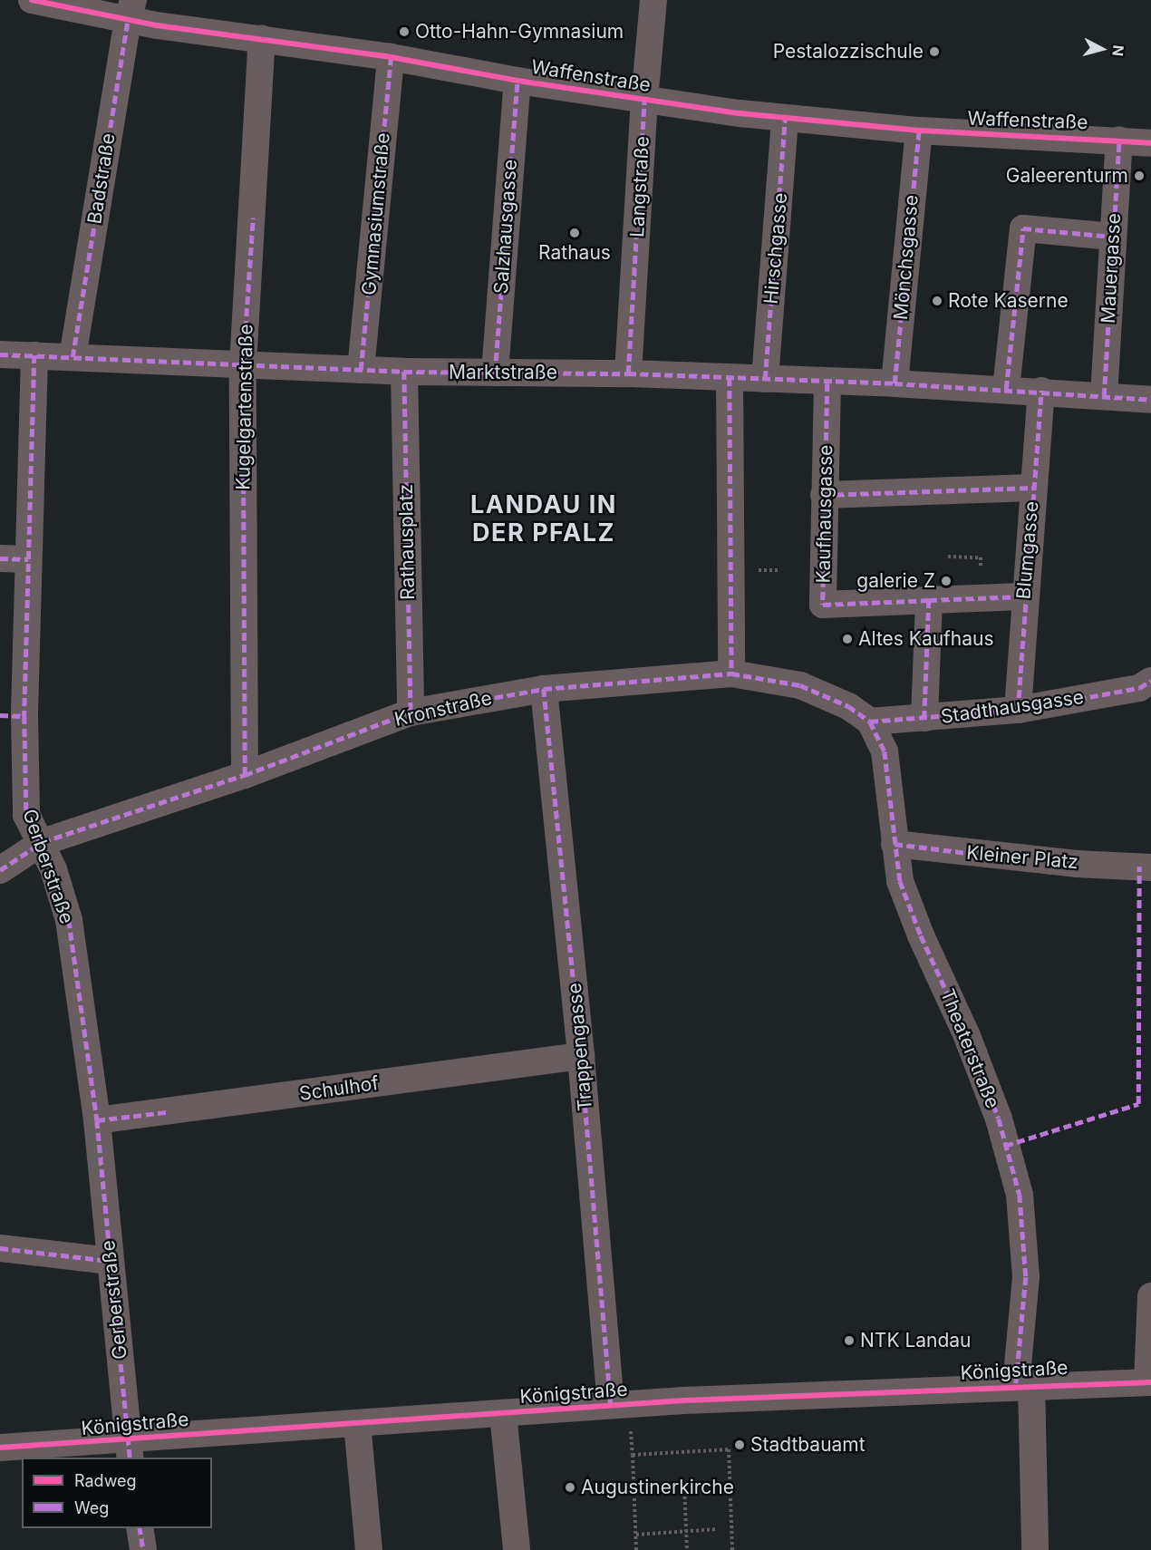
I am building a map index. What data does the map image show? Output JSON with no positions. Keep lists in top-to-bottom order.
{
  "streets": {
    "street": [
      "Waffenstraße",
      "Badstraße",
      "Langstraße",
      "Gymnasiumstraße",
      "Salzhausgasse",
      "Hirschgasse",
      "Mönchsgasse",
      "Mauergasse",
      "Marktstraße",
      "Kugelgartenstraße",
      "Kaufhausgasse",
      "Rathausplatz",
      "Blumgasse",
      "Stadthausgasse",
      "Kronstraße",
      "Kleiner Platz",
      "Gerberstraße",
      "Trappengasse",
      "Theaterstraße",
      "Schulhof",
      "Königstraße"
    ]
  },
  "crossings": [
    ["Waffenstraße", "Badstraße"],
    ["Waffenstraße", "Langstraße"],
    ["Waffenstraße", "Gymnasiumstraße"],
    ["Waffenstraße", "Salzhausgasse"],
    ["Waffenstraße", "Hirschgasse"],
    ["Waffenstraße", "Mönchsgasse"],
    ["Waffenstraße", "Mauergasse"],
    ["Waffenstraße", "Kugelgartenstraße"],
    ["Badstraße", "Marktstraße"],
    ["Langstraße", "Marktstraße"],
    ["Gymnasiumstraße", "Marktstraße"],
    ["Salzhausgasse", "Marktstraße"],
    ["Hirschgasse", "Marktstraße"],
    ["Mönchsgasse", "Marktstraße"],
    ["Mauergasse", "Marktstraße"],
    ["Marktstraße", "Kugelgartenstraße"],
    ["Marktstraße", "Kaufhausgasse"],
    ["Marktstraße", "Rathausplatz"],
    ["Marktstraße", "Blumgasse"],
    ["Marktstraße", "Gerberstraße"],
    ["Kugelgartenstraße", "Kronstraße"],
    ["Kaufhausgasse", "Blumgasse"],
    ["Rathausplatz", "Kronstraße"],
    ["Blumgasse", "Stadthausgasse"],
    ["Stadthausgasse", "Kronstraße"],
    ["Stadthausgasse", "Theaterstraße"],
    ["Kronstraße", "Gerberstraße"],
    ["Kronstraße", "Trappengasse"],
    ["Kronstraße", "Theaterstraße"],
    ["Kleiner Platz", "Theaterstraße"],
    ["Gerberstraße", "Schulhof"],
    ["Gerberstraße", "Königstraße"],
    ["Trappengasse", "Schulhof"],
    ["Trappengasse", "Königstraße"],
    ["Theaterstraße", "Königstraße"]
  ],
  "districts": ["LANDAU IN DER PFALZ"],
  "places": [
    "Otto-Hahn-Gymnasium",
    "Pestalozzischule",
    "Galeerenturm",
    "Rathaus",
    "Rote Kaserne",
    "galerie Z",
    "Altes Kaufhaus",
    "NTK Landau",
    "Stadtbauamt",
    "Augustinerkirche"
  ],
  "legend": ["Radweg", "Weg"],
  "north": "right"
}
